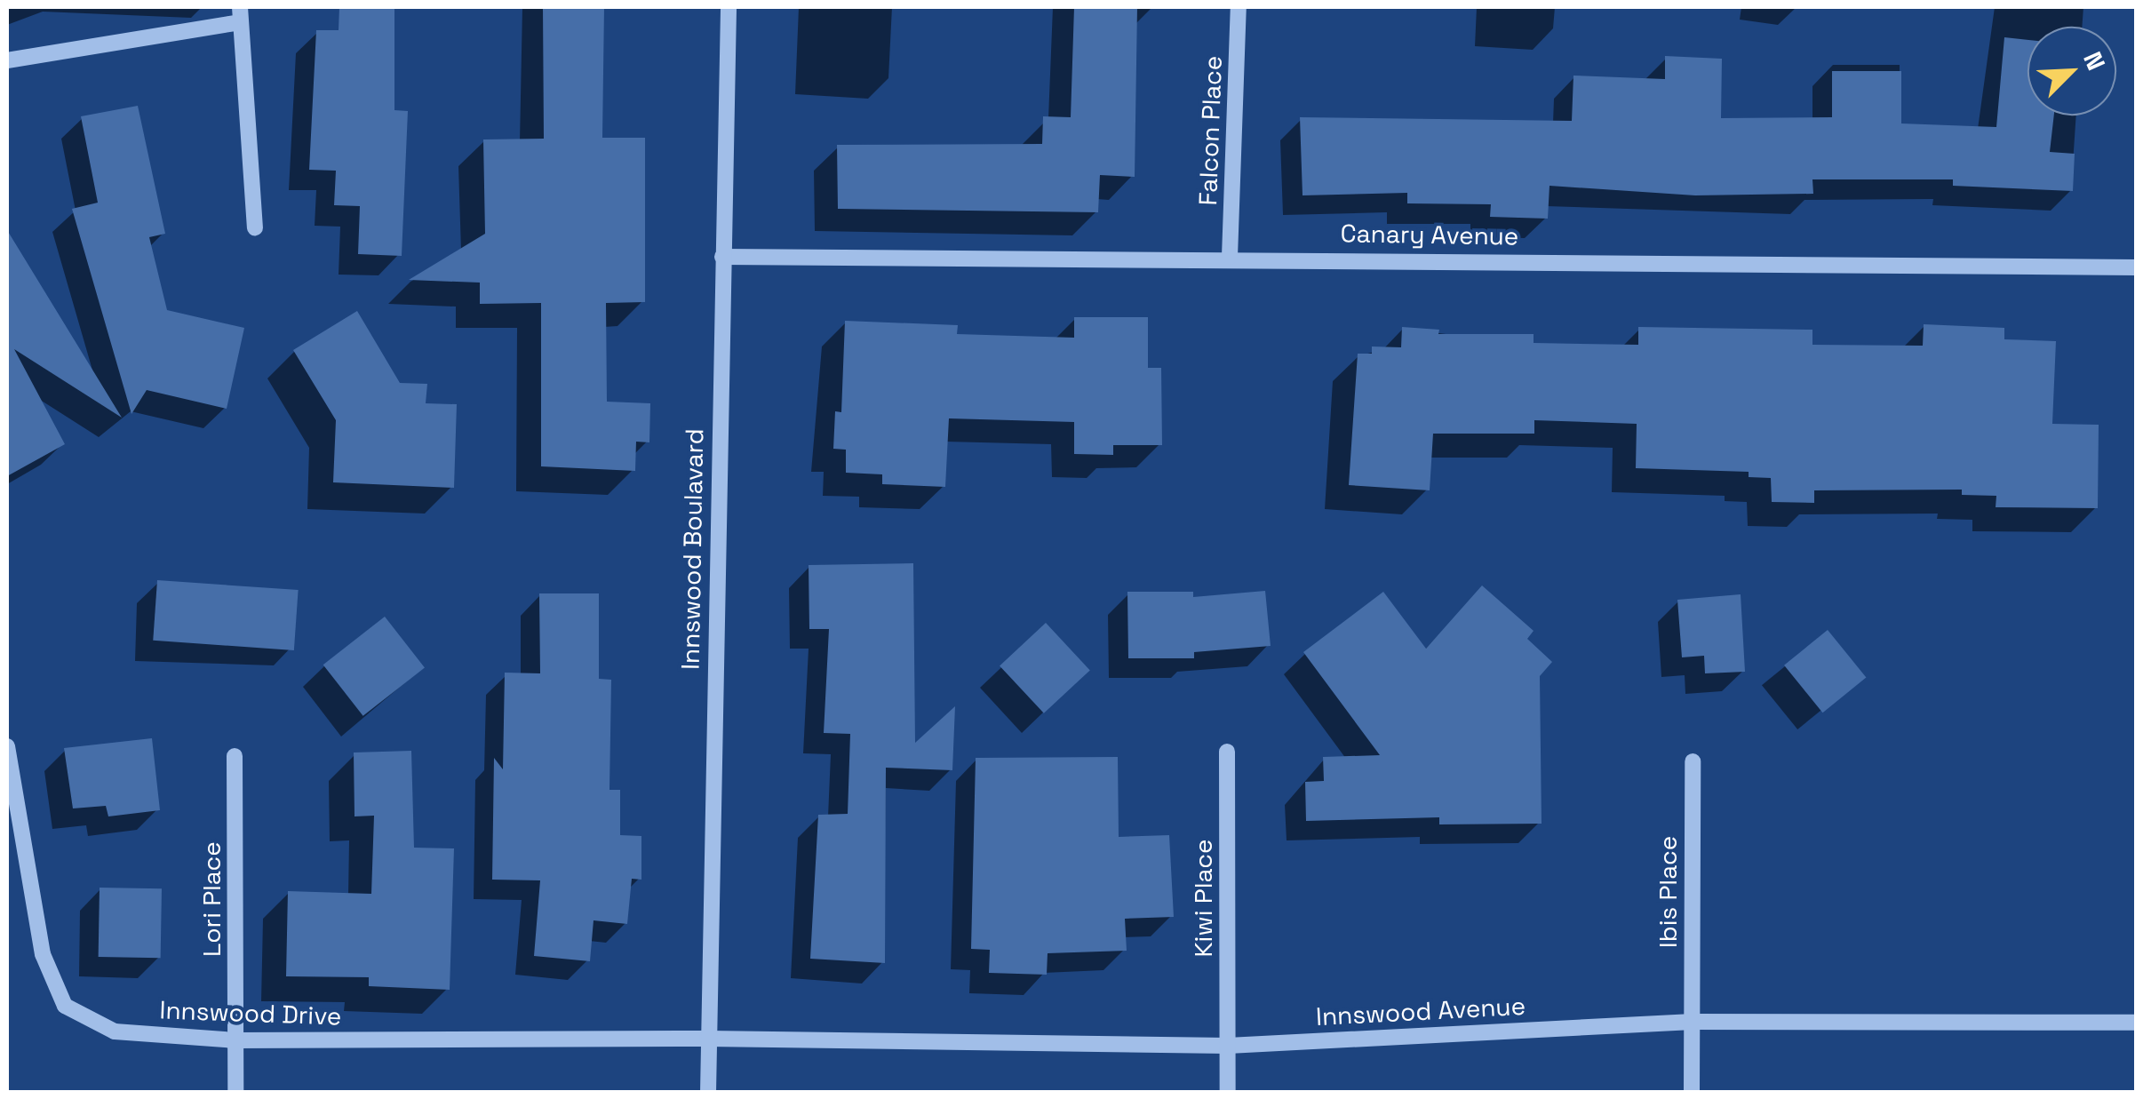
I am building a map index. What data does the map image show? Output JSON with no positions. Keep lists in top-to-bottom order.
{
  "streets": {
    "street": [
      "Falcon Place",
      "Canary Avenue",
      "Innswood Boulavard",
      "Ibis Place",
      "Kiwi Place",
      "Lori Place",
      "Innswood Avenue",
      "Innswood Drive"
    ]
  },
  "crossings": [
    ["Falcon Place", "Canary Avenue"],
    ["Canary Avenue", "Innswood Boulavard"],
    ["Innswood Boulavard", "Innswood Avenue"],
    ["Innswood Boulavard", "Innswood Drive"],
    ["Ibis Place", "Innswood Avenue"],
    ["Kiwi Place", "Innswood Avenue"],
    ["Lori Place", "Innswood Drive"],
    ["Innswood Avenue", "Innswood Drive"]
  ],
  "north": "top right"
}
